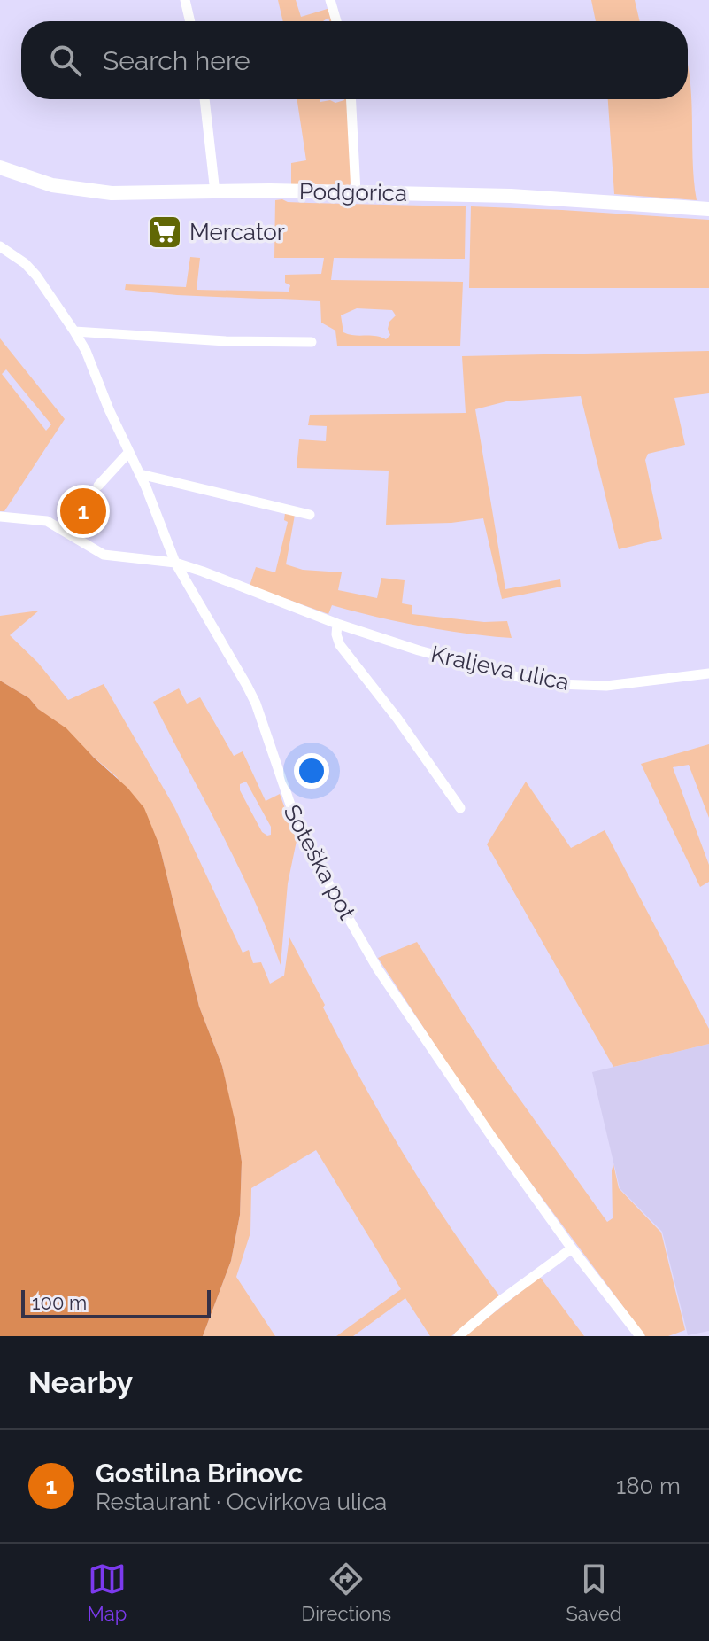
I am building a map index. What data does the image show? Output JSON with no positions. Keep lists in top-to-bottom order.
{
  "streets": {
    "main road": ["Podgorica"],
    "street": ["Kraljeva ulica", "Soteška pot"]
  },
  "crossings": [
    ["Kraljeva ulica", "Soteška pot"]
  ],
  "places": {
    "supermarket": ["Mercator"]
  },
  "scale_bar": "100 m",
  "page": {
    "search": "Search here",
    "pins": "1",
    "scale": "100 m",
    "heading": "Nearby",
    "list": [
      {
        "mark": "1",
        "name": "Gostilna Brinovc",
        "note": "Restaurant · Ocvirkova ulica",
        "value": "180 m"
      }
    ],
    "nav": ["Map", "Directions", "Saved"]
  }
}
